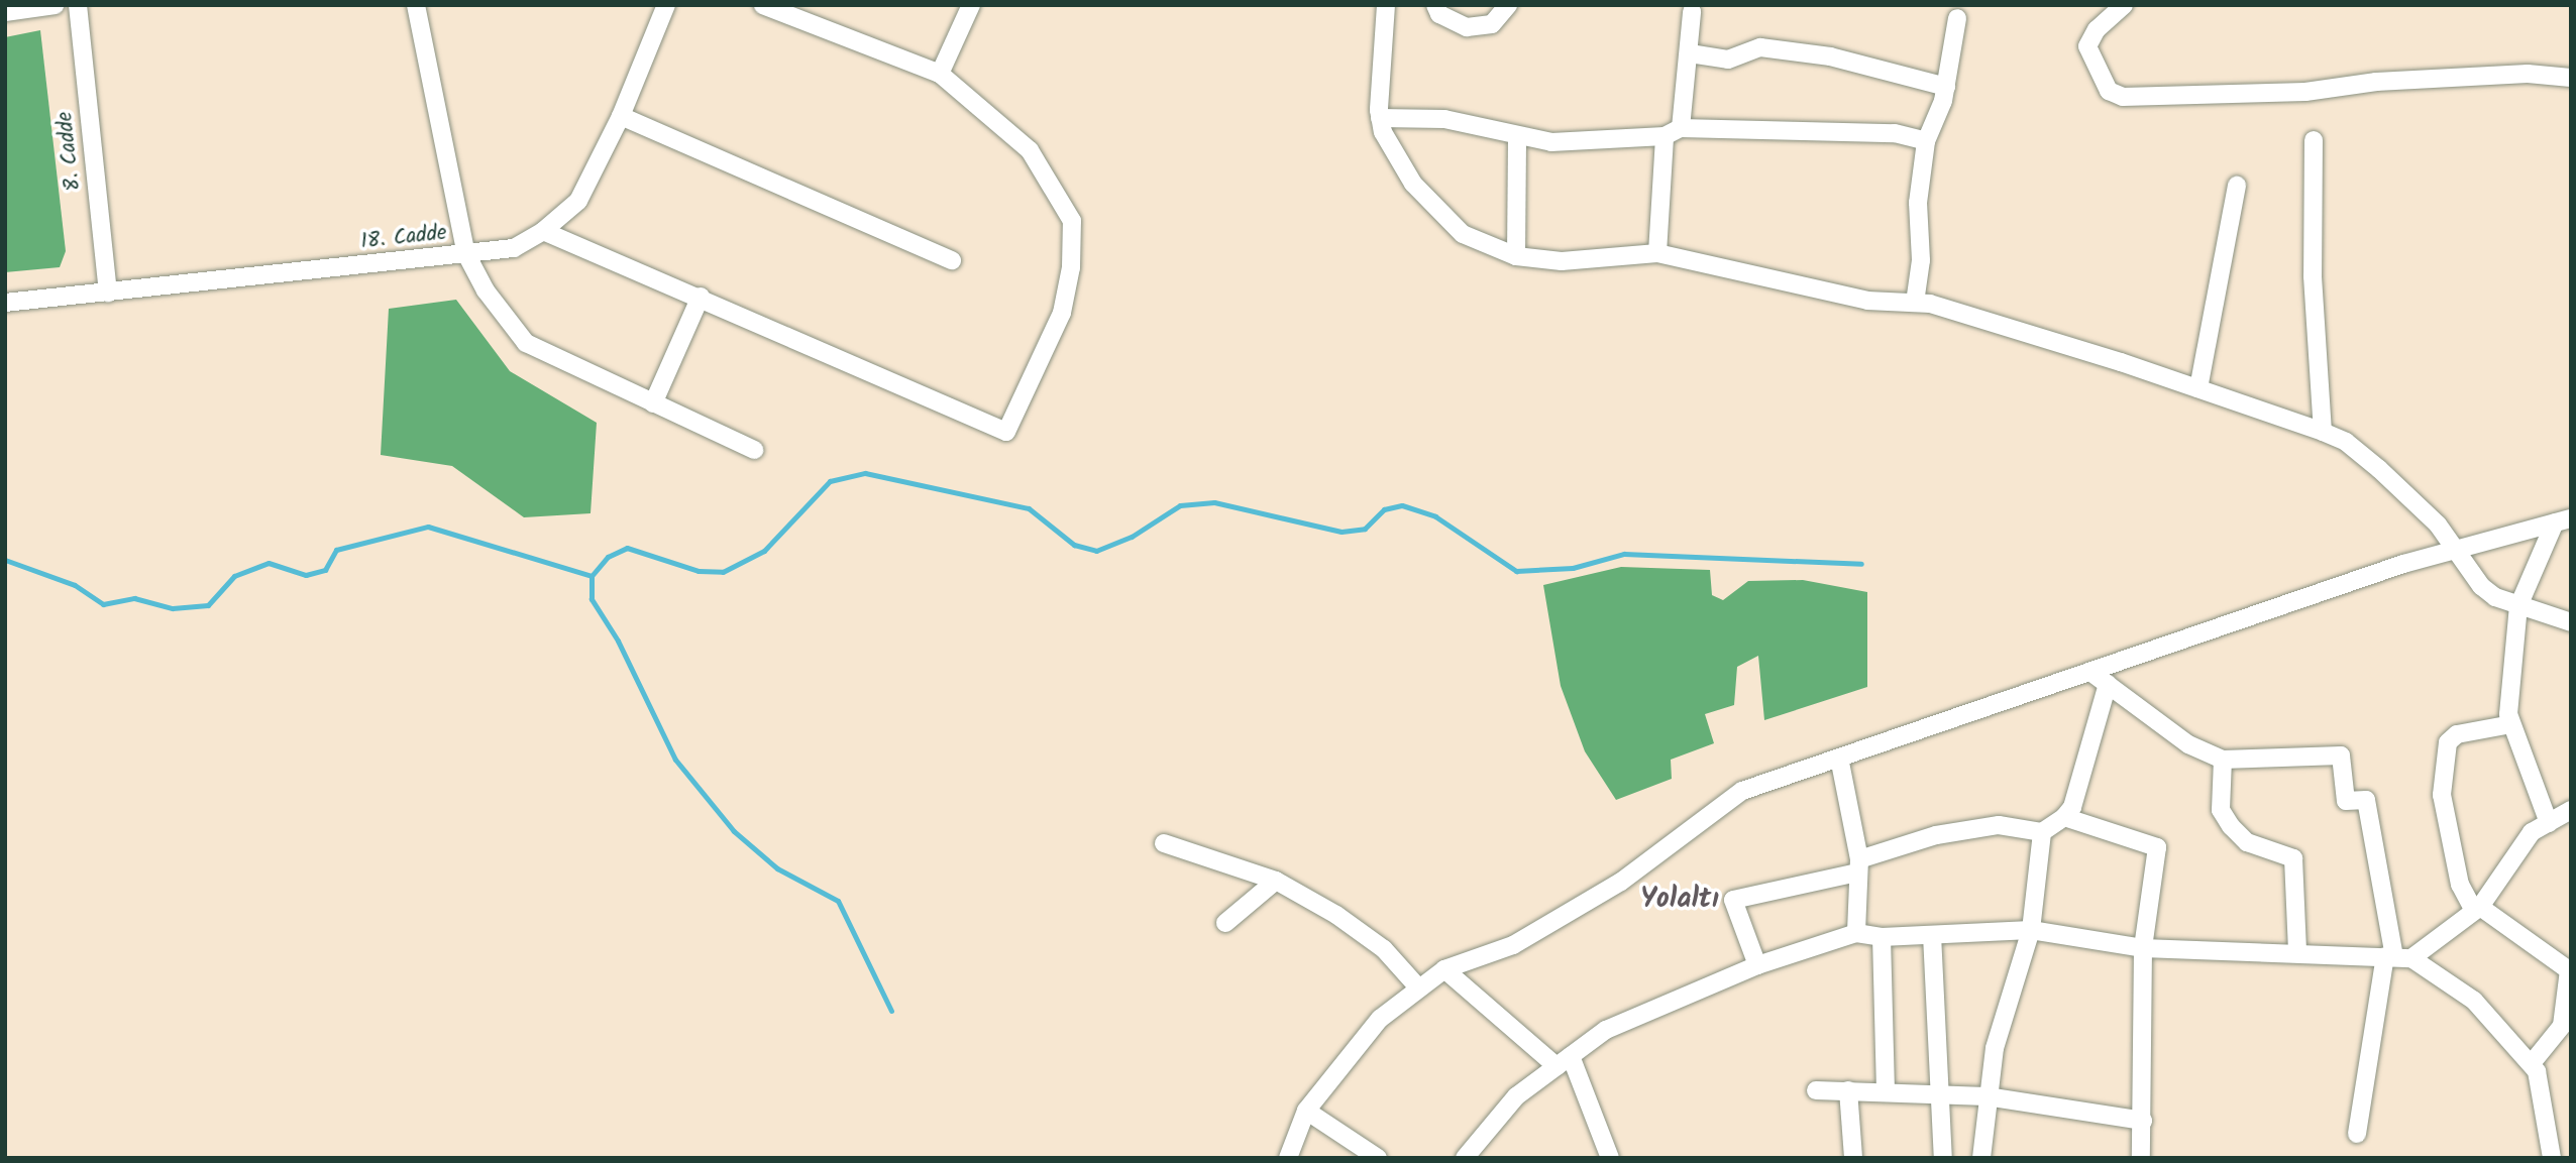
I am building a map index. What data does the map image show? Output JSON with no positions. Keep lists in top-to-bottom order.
{
  "streets": {
    "street": ["8. Cadde", "18. Cadde"]
  },
  "crossings": [
    ["8. Cadde", "18. Cadde"]
  ],
  "districts": ["Yolaltı"]
}
